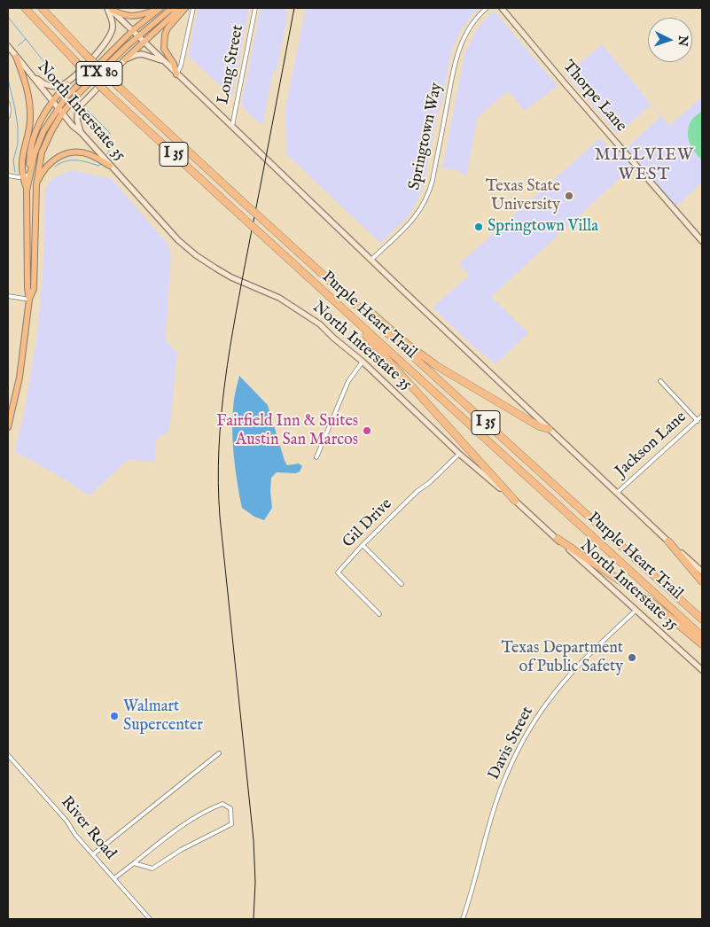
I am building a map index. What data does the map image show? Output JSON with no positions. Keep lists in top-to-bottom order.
{
  "streets": {
    "highway": ["I 35", "Purple Heart Trail"],
    "main road": ["TX 80", "Thorpe Lane", "North Interstate 35"],
    "street": [
      "Long Street",
      "Springtown Way",
      "Jackson Lane",
      "Gil Drive",
      "Davis Street",
      "River Road"
    ]
  },
  "crossings": [
    ["TX 80", "North Interstate 35"],
    ["North Interstate 35", "Gil Drive"],
    ["North Interstate 35", "Davis Street"]
  ],
  "districts": ["MILLVIEW WEST"],
  "places": [
    "Texas State University",
    "Springtown Villa",
    "Fairfield Inn & Suites Austin San Marcos",
    "Texas Department of Public Safety",
    "Walmart Supercenter"
  ],
  "north": "right"
}
